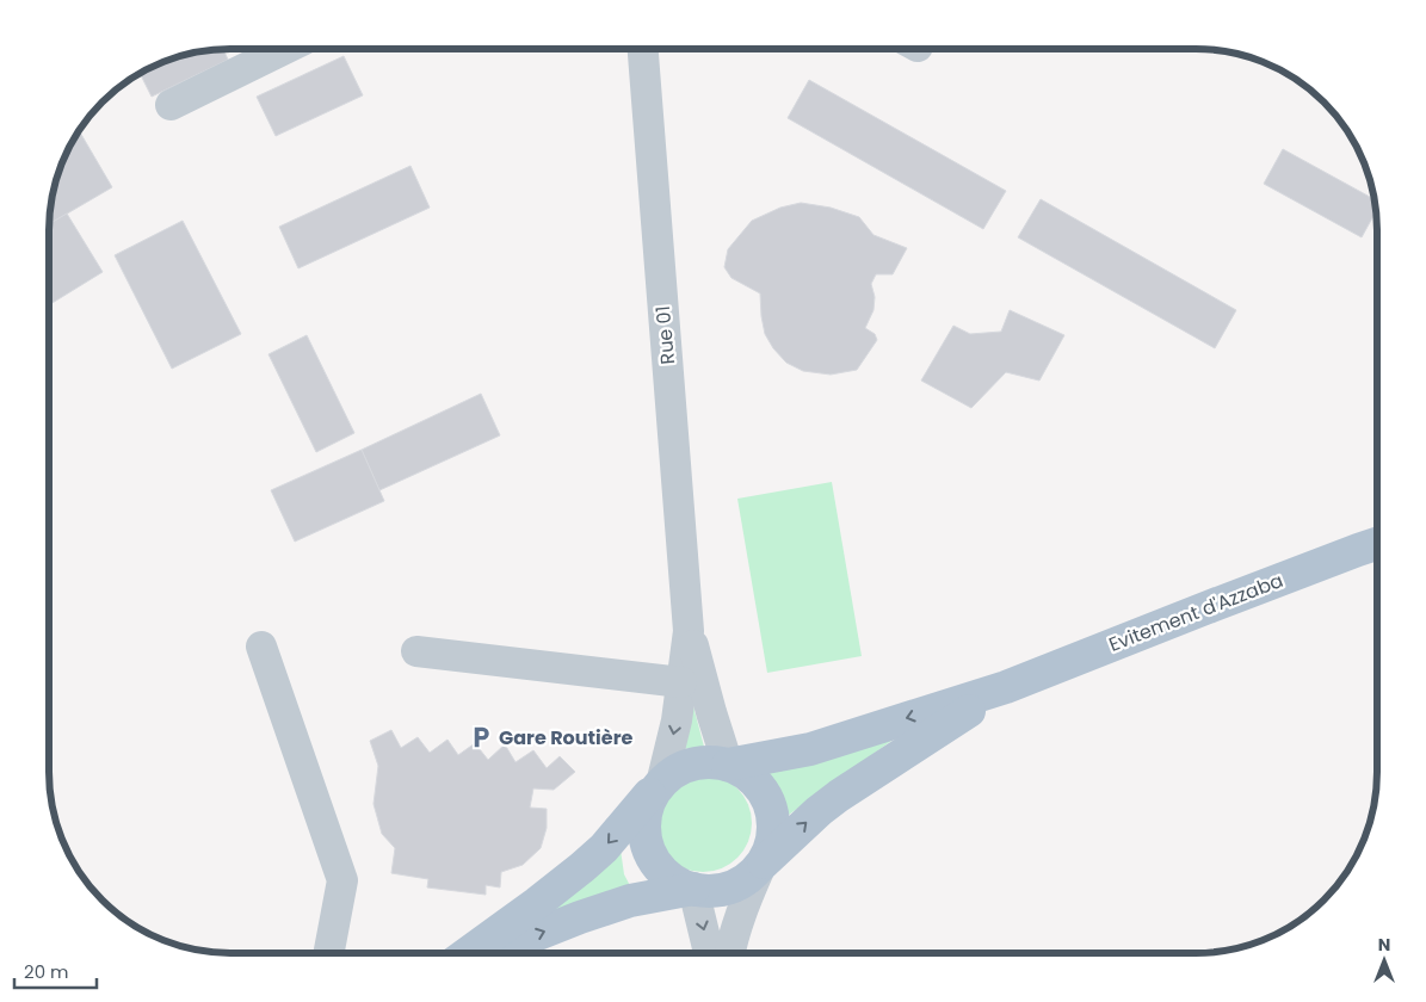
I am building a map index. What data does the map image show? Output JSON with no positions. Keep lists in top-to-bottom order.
{
  "streets": {
    "main road": ["Evitement d'Azzaba"],
    "street": ["Rue 01"]
  },
  "places": {
    "parking": ["Gare Routière"]
  },
  "scale_bar": "20 m",
  "north": "top"
}
